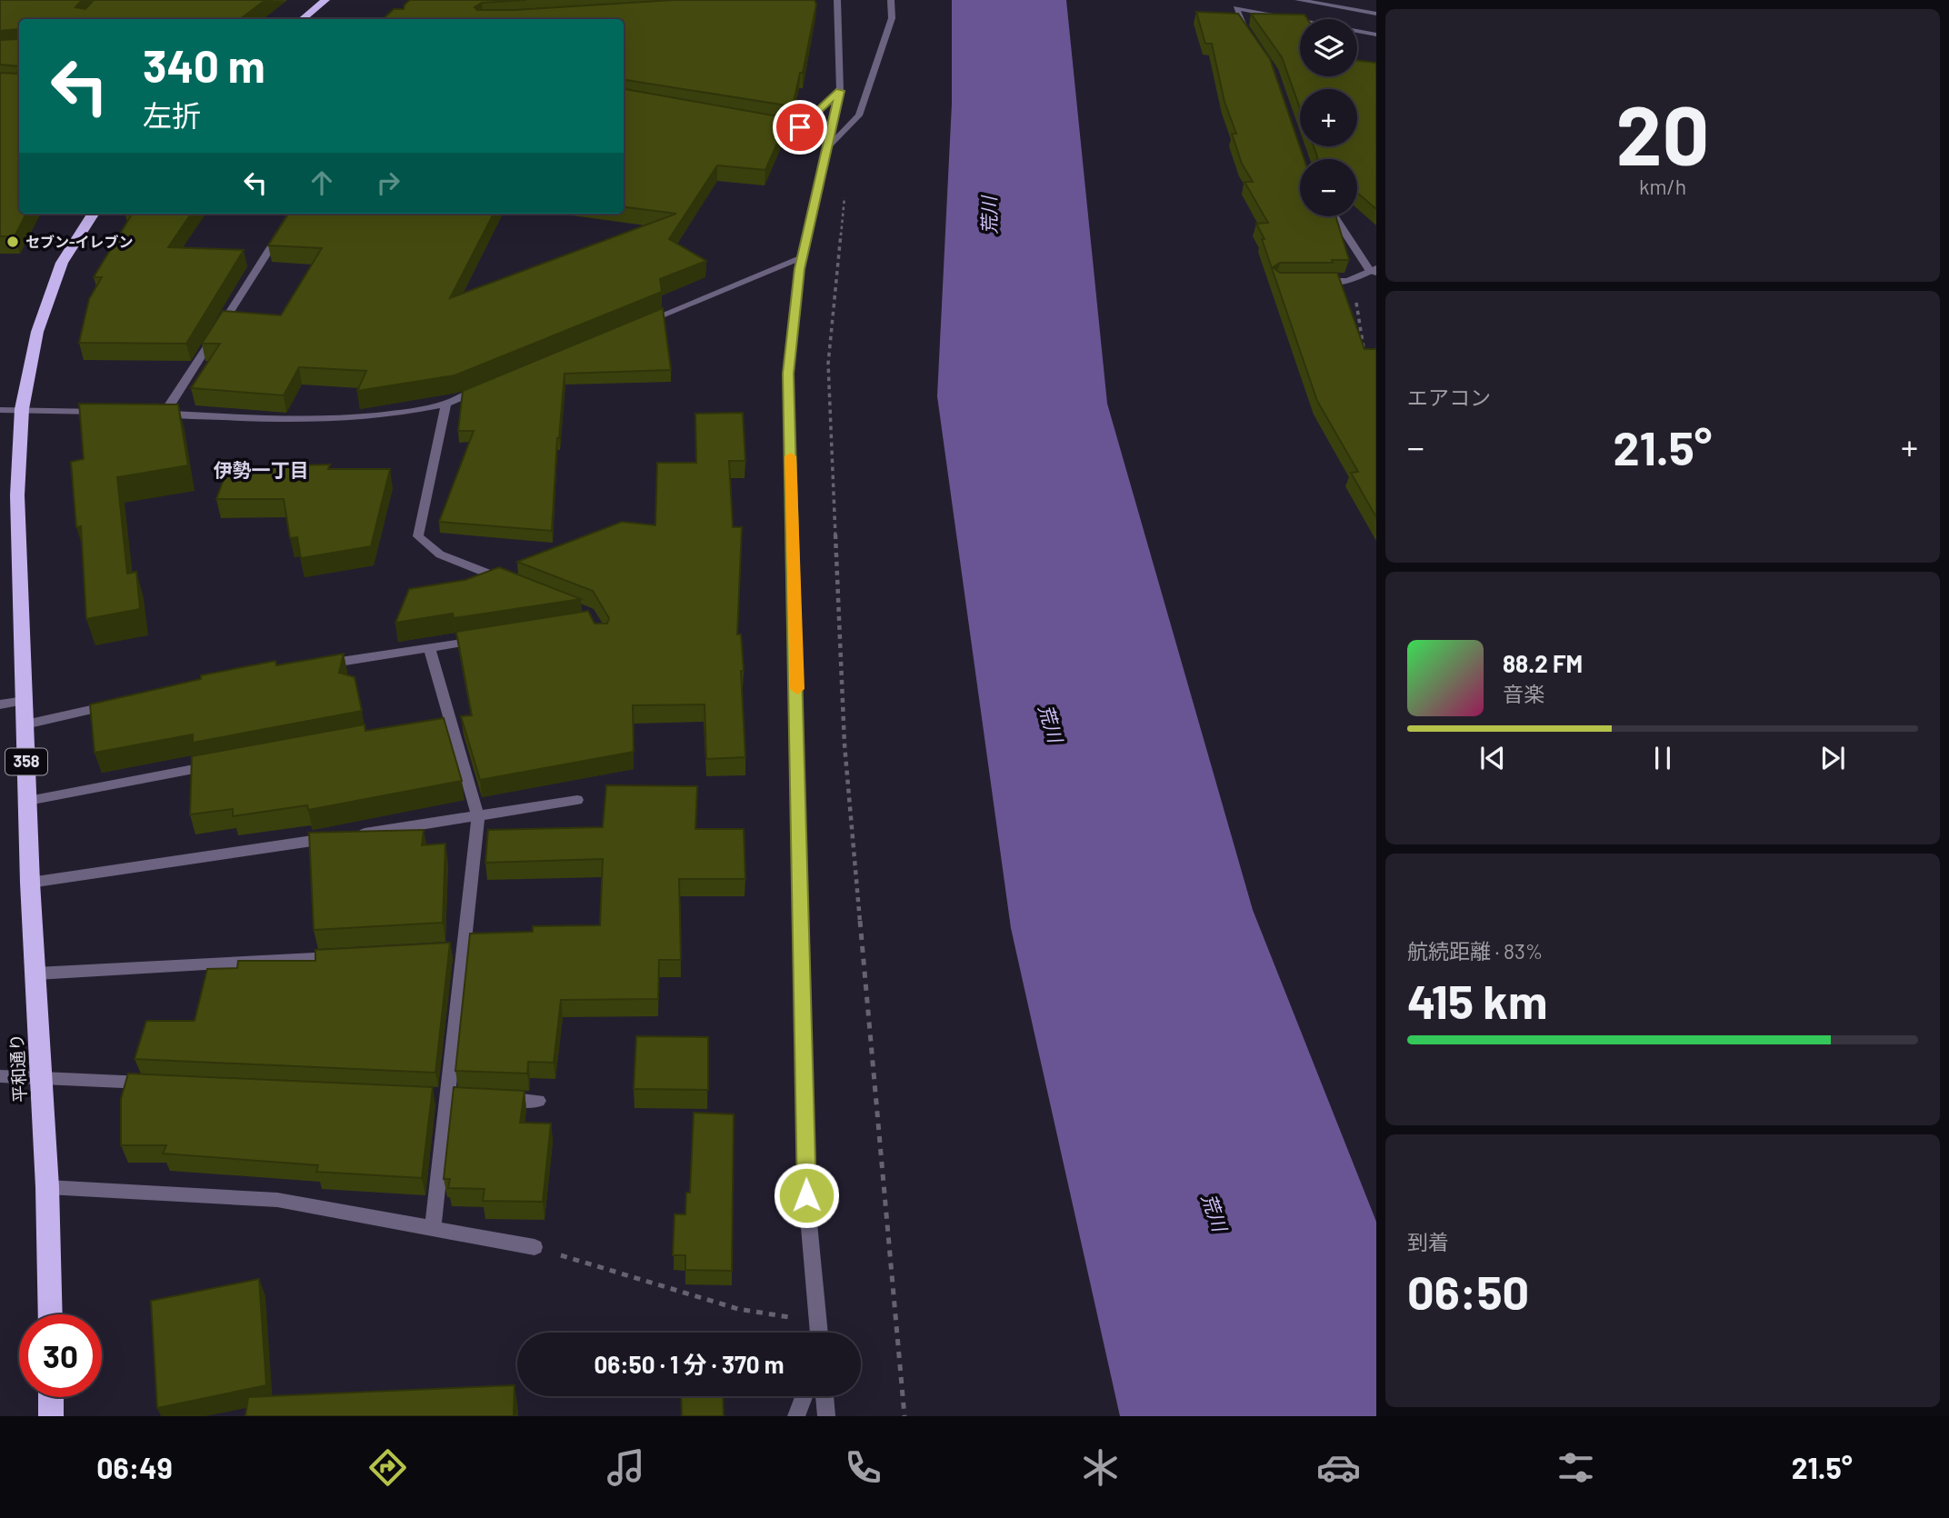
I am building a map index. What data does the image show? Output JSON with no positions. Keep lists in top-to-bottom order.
{
  "streets": {
    "highway": ["358", "平和通り"]
  },
  "districts": ["伊勢一丁目"],
  "water": ["荒川"],
  "places": ["セブン-イレブン"],
  "page": {
    "tile": [
      ["20", "km/h"],
      "エアコン",
      ["航続距離 · 83%", "415 km"],
      ["到着", "06:50"]
    ],
    "map_buttons": ["+", "−"],
    "turn": ["340 m", "左折"],
    "heat": ["−", "21.5°", "+"],
    "song": ["88.2 FM", "音楽"],
    "limit": "30",
    "trip": "06:50 · 1 分 · 370 m",
    "tabs": ["06:49", "21.5°"]
  }
}
